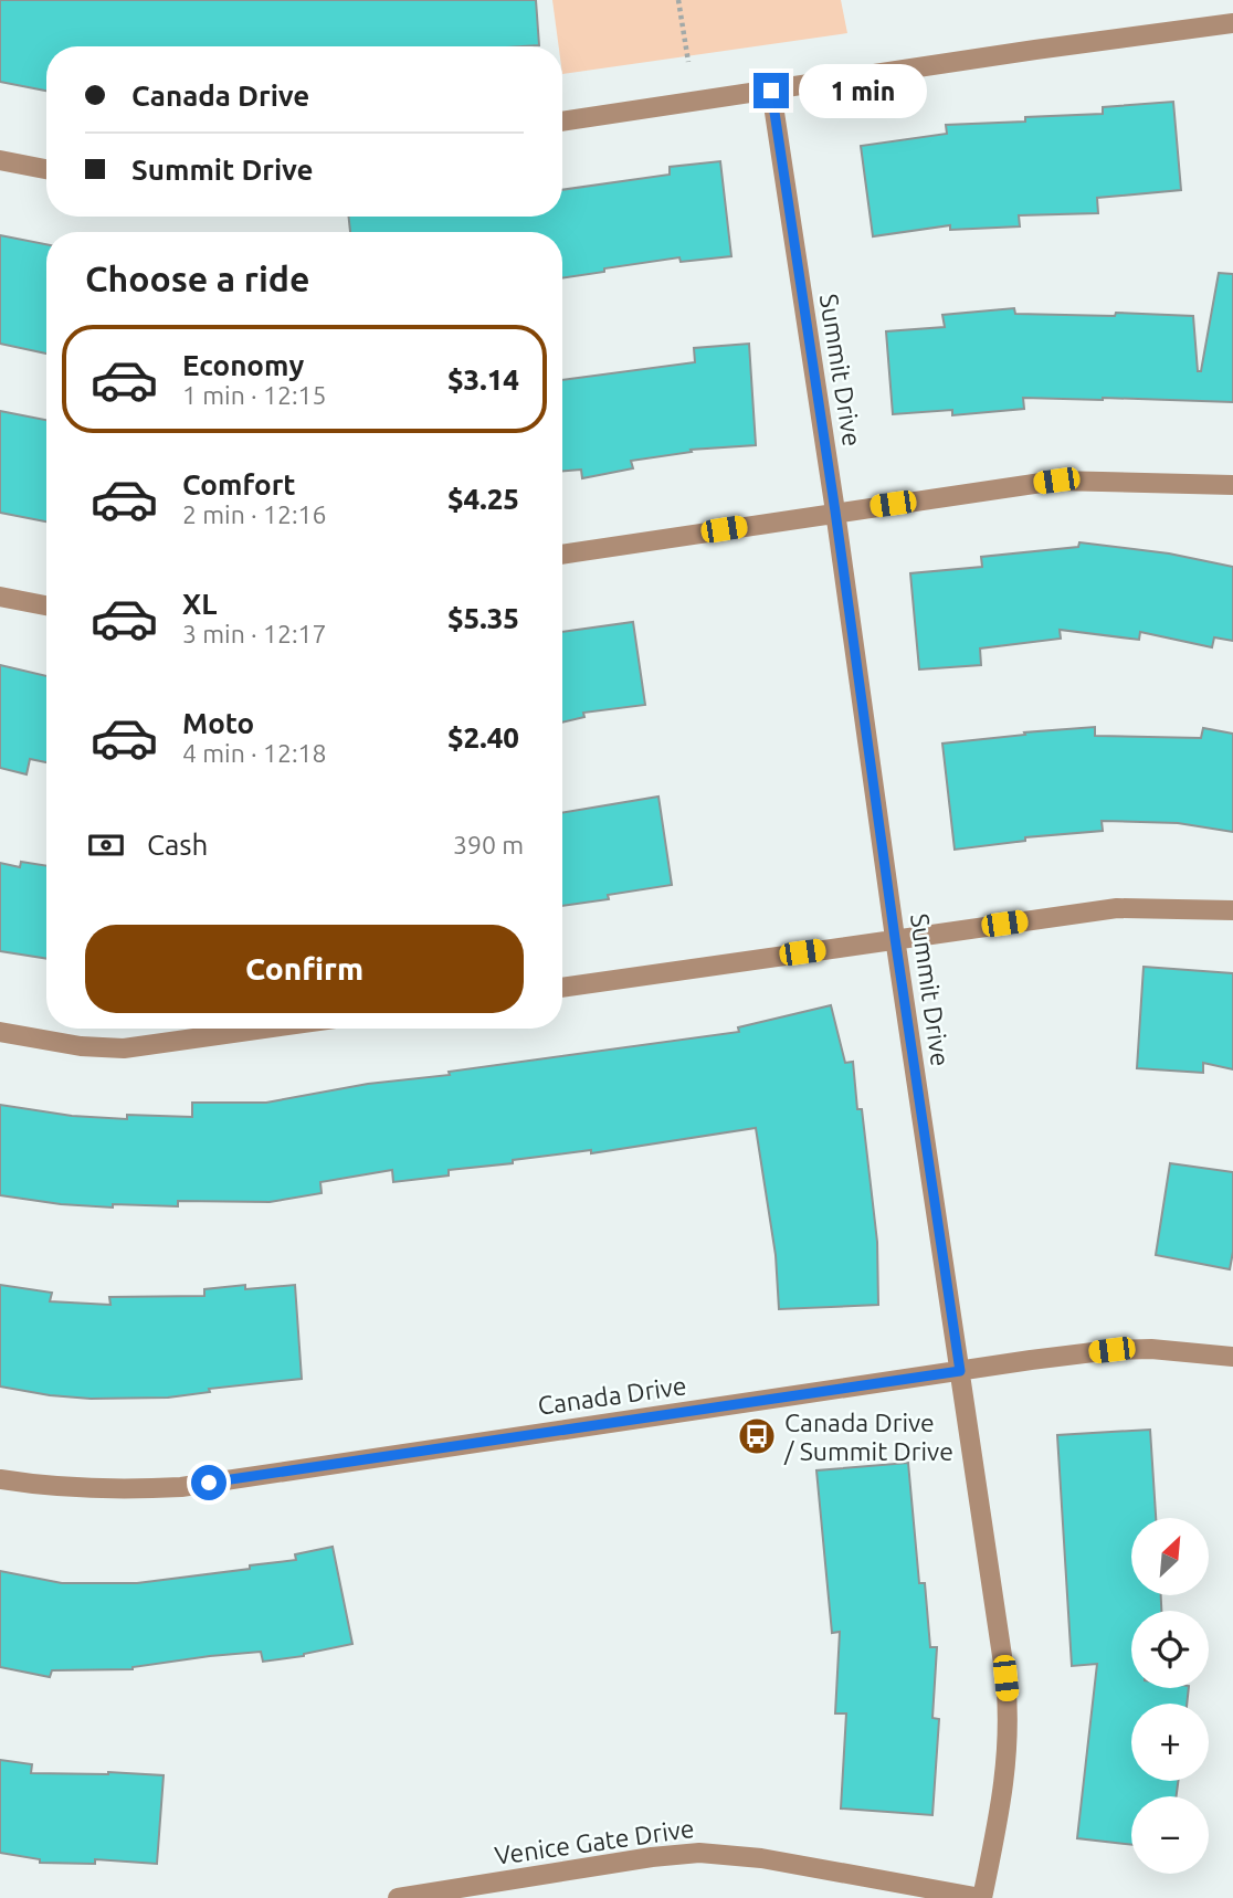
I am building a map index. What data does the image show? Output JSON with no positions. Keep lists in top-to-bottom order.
{
  "streets": {
    "street": ["Summit Drive", "Canada Drive", "Venice Gate Drive"]
  },
  "crossings": [
    ["Summit Drive", "Canada Drive"],
    ["Summit Drive", "Venice Gate Drive"]
  ],
  "places": {
    "bus stop": ["Canada Drive / Summit Drive"]
  },
  "north": "top right",
  "page": {
    "banner": ["Canada Drive", "Summit Drive"],
    "bubble": "1 min",
    "heading": "Choose a ride",
    "list": [
      {
        "name": "Economy",
        "note": "1 min · 12:15",
        "value": "$3.14"
      },
      {
        "name": "Comfort",
        "note": "2 min · 12:16",
        "value": "$4.25"
      },
      {
        "name": "XL",
        "note": "3 min · 12:17",
        "value": "$5.35"
      },
      {
        "name": "Moto",
        "note": "4 min · 12:18",
        "value": "$2.40"
      }
    ],
    "pay": ["Cash", "390 m"],
    "buttons": "Confirm",
    "map_buttons": ["+", "−"]
  }
}
